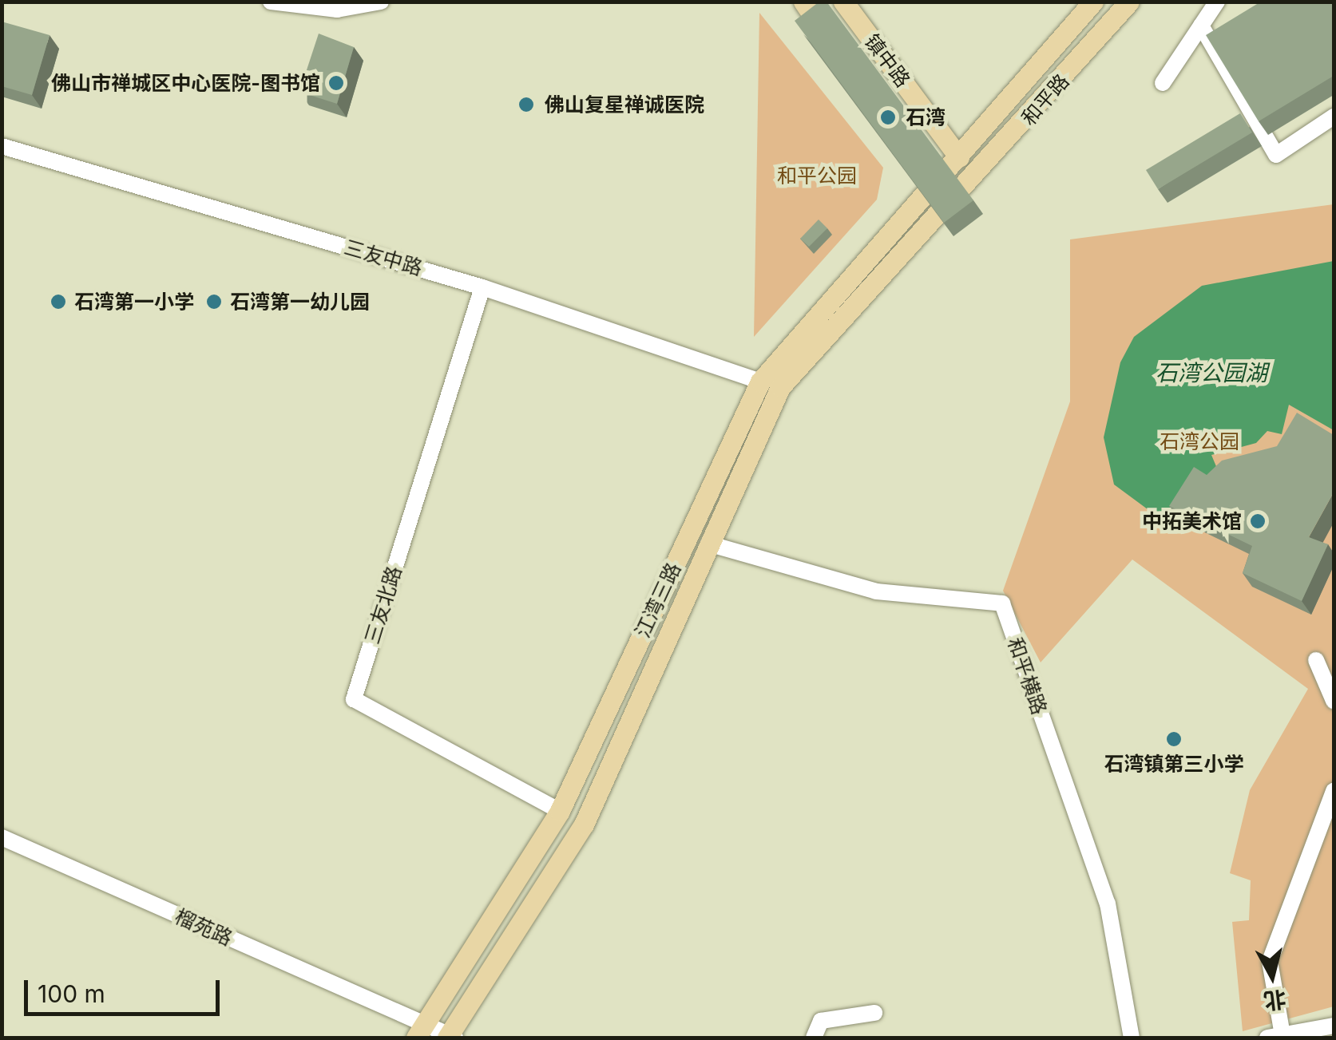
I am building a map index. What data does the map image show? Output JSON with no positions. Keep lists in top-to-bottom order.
{
  "streets": {
    "main road": ["镇中路", "和平路", "江湾三路"],
    "street": [
      "三友中路",
      "三友北路",
      "和平横路",
      "榴苑路"
    ]
  },
  "crossings": [
    ["镇中路", "和平路"],
    ["和平路", "江湾三路"],
    ["三友中路", "江湾三路"],
    ["三友中路", "三友北路"],
    ["江湾三路", "三友北路"],
    ["江湾三路", "和平横路"],
    ["江湾三路", "榴苑路"]
  ],
  "water": ["石湾公园湖"],
  "parks": ["和平公园", "石湾公园"],
  "places": [
    "佛山市禅城区中心医院-图书馆",
    "佛山复星禅诚医院",
    "石湾",
    "石湾第一小学",
    "石湾第一幼儿园",
    "中拓美术馆",
    "石湾镇第三小学"
  ],
  "scale_bar": "100 m",
  "north": "bottom"
}
